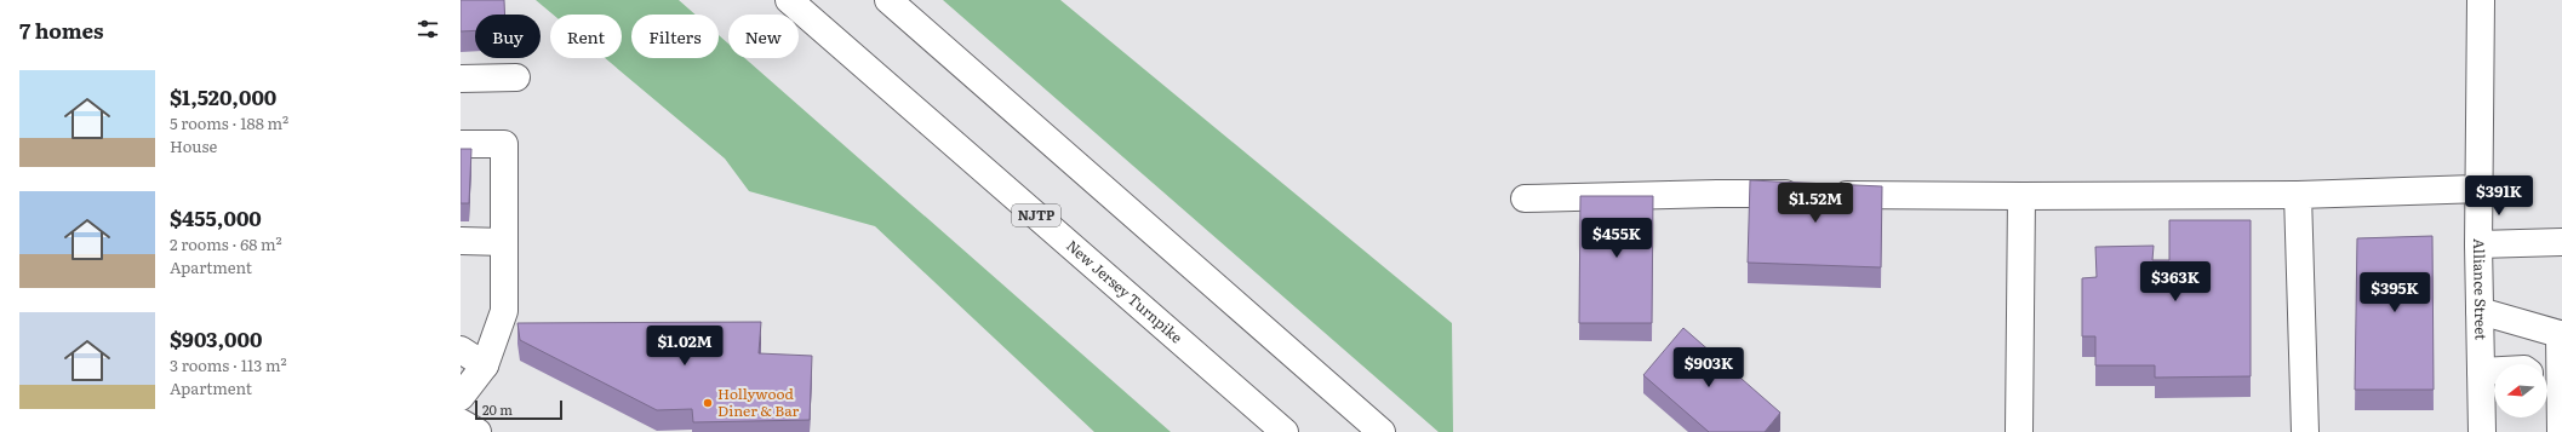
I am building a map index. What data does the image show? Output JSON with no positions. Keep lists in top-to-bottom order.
{
  "streets": {
    "main road": ["NJTP", "Alliance Street", "New Jersey Turnpike"]
  },
  "places": ["Hollywood Diner & Bar"],
  "scale_bar": "20 m",
  "north": "left",
  "page": {
    "heading": "7 homes",
    "chip": [
      "Buy",
      "Rent",
      "Filters",
      "New"
    ],
    "list": [
      {
        "name": "$1,520,000",
        "note": "5 rooms · 188 m² · House"
      },
      {
        "name": "$455,000",
        "note": "2 rooms · 68 m² · Apartment"
      },
      {
        "name": "$903,000",
        "note": "3 rooms · 113 m² · Apartment"
      }
    ],
    "price": [
      "$391K",
      "$1.52M",
      "$455K",
      "$363K",
      "$395K",
      "$1.02M",
      "$903K"
    ],
    "scale": "20 m"
  }
}
